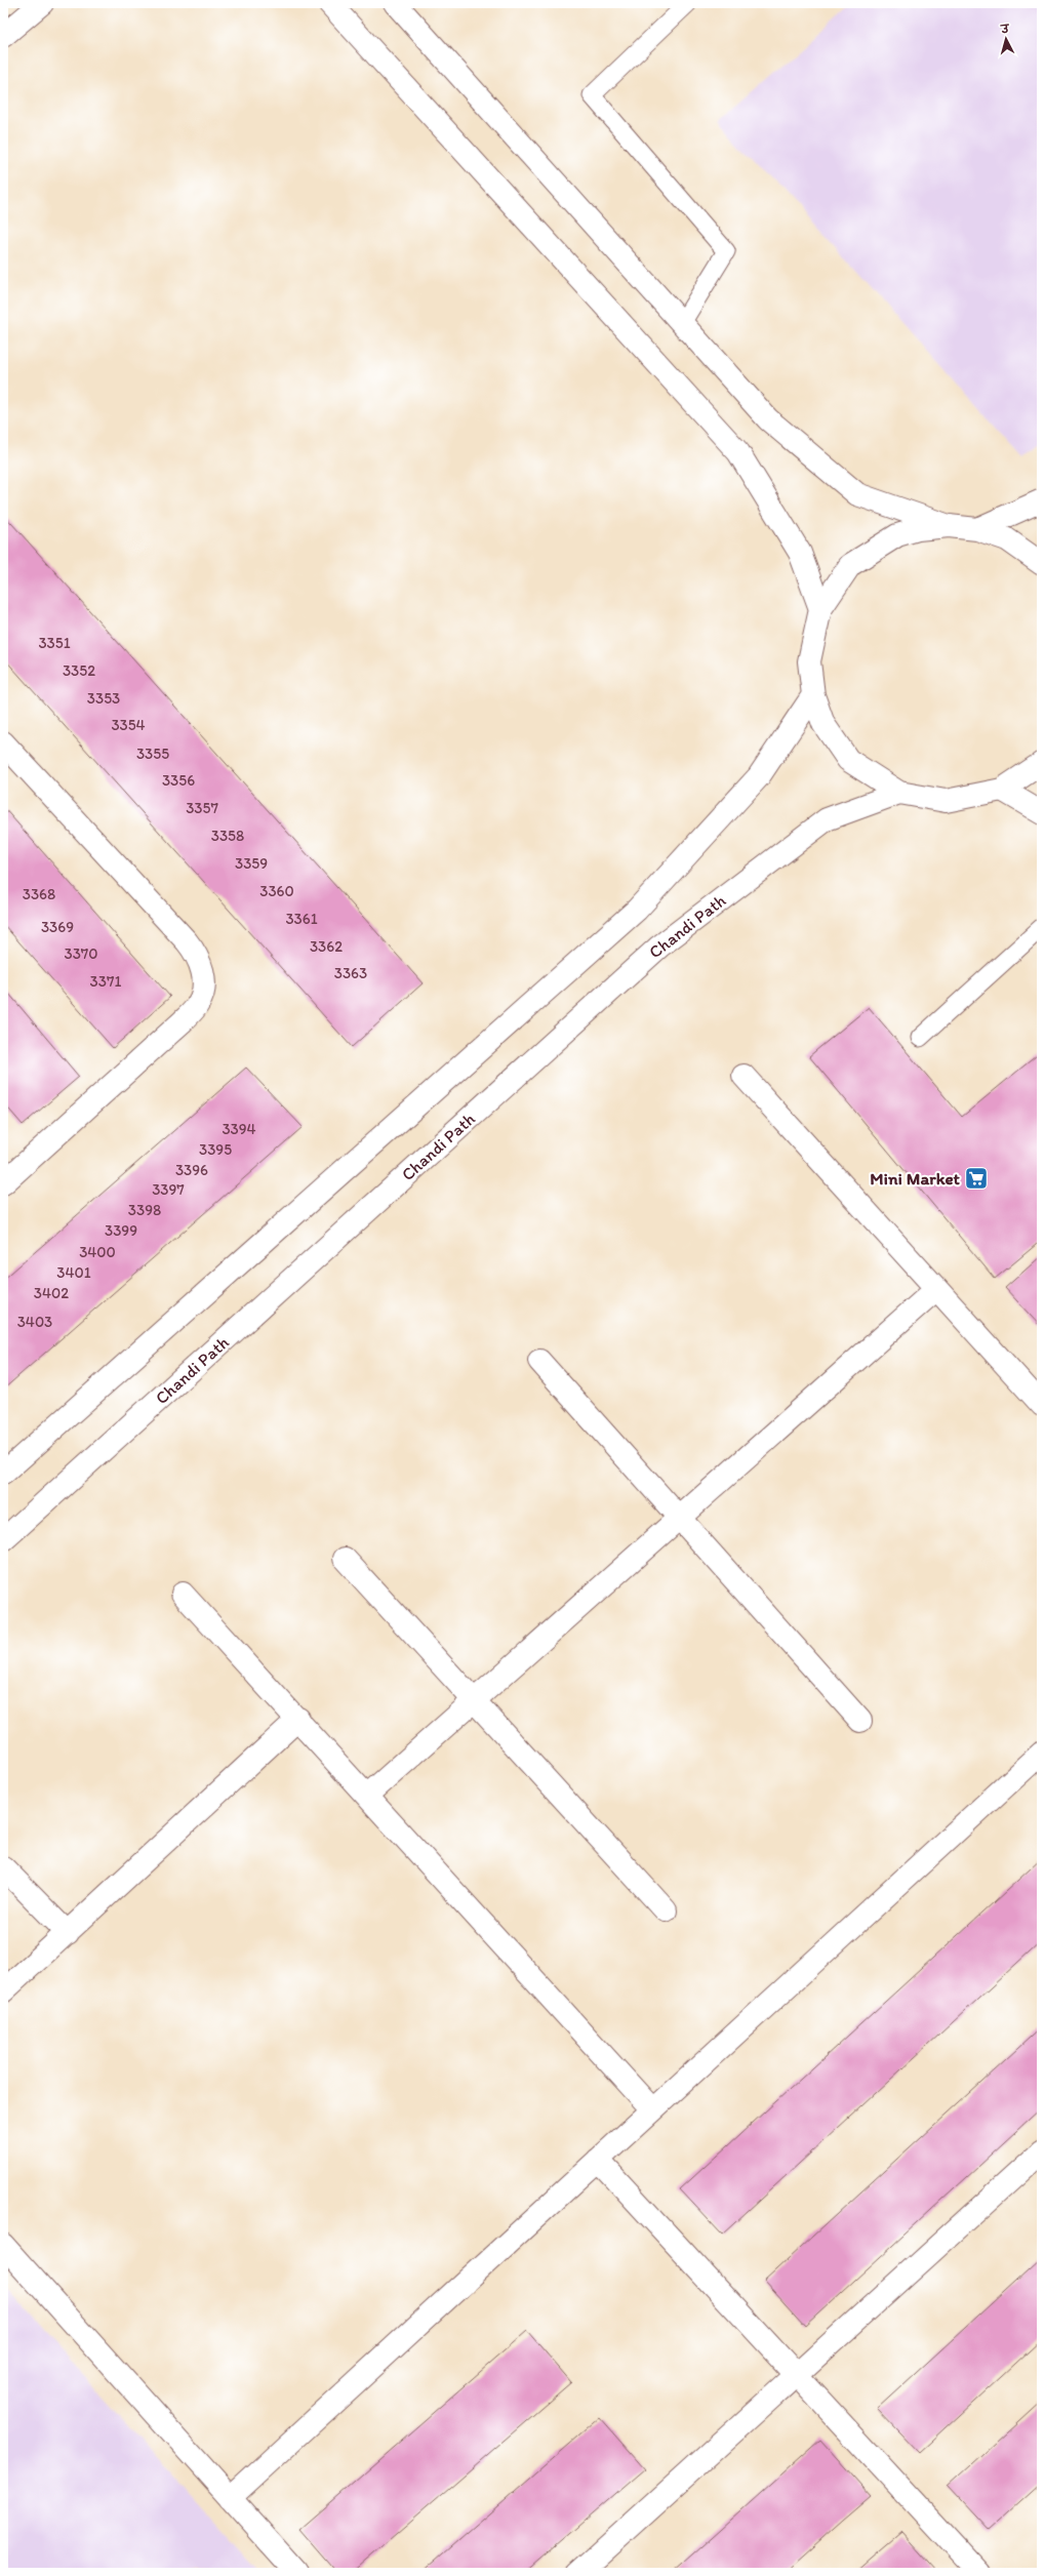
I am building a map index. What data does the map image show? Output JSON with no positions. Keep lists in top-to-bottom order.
{
  "streets": {
    "street": ["Chandi Path"]
  },
  "places": {
    "supermarket": ["Mini Market"]
  },
  "house_numbers": [
    "3351",
    "3352",
    "3353",
    "3354",
    "3355",
    "3356",
    "3357",
    "3358",
    "3359",
    "3360",
    "3368",
    "3361",
    "3369",
    "3362",
    "3370",
    "3363",
    "3371",
    "3394",
    "3395",
    "3396",
    "3397",
    "3398",
    "3399",
    "3400",
    "3401",
    "3402",
    "3403"
  ],
  "north": "top"
}
